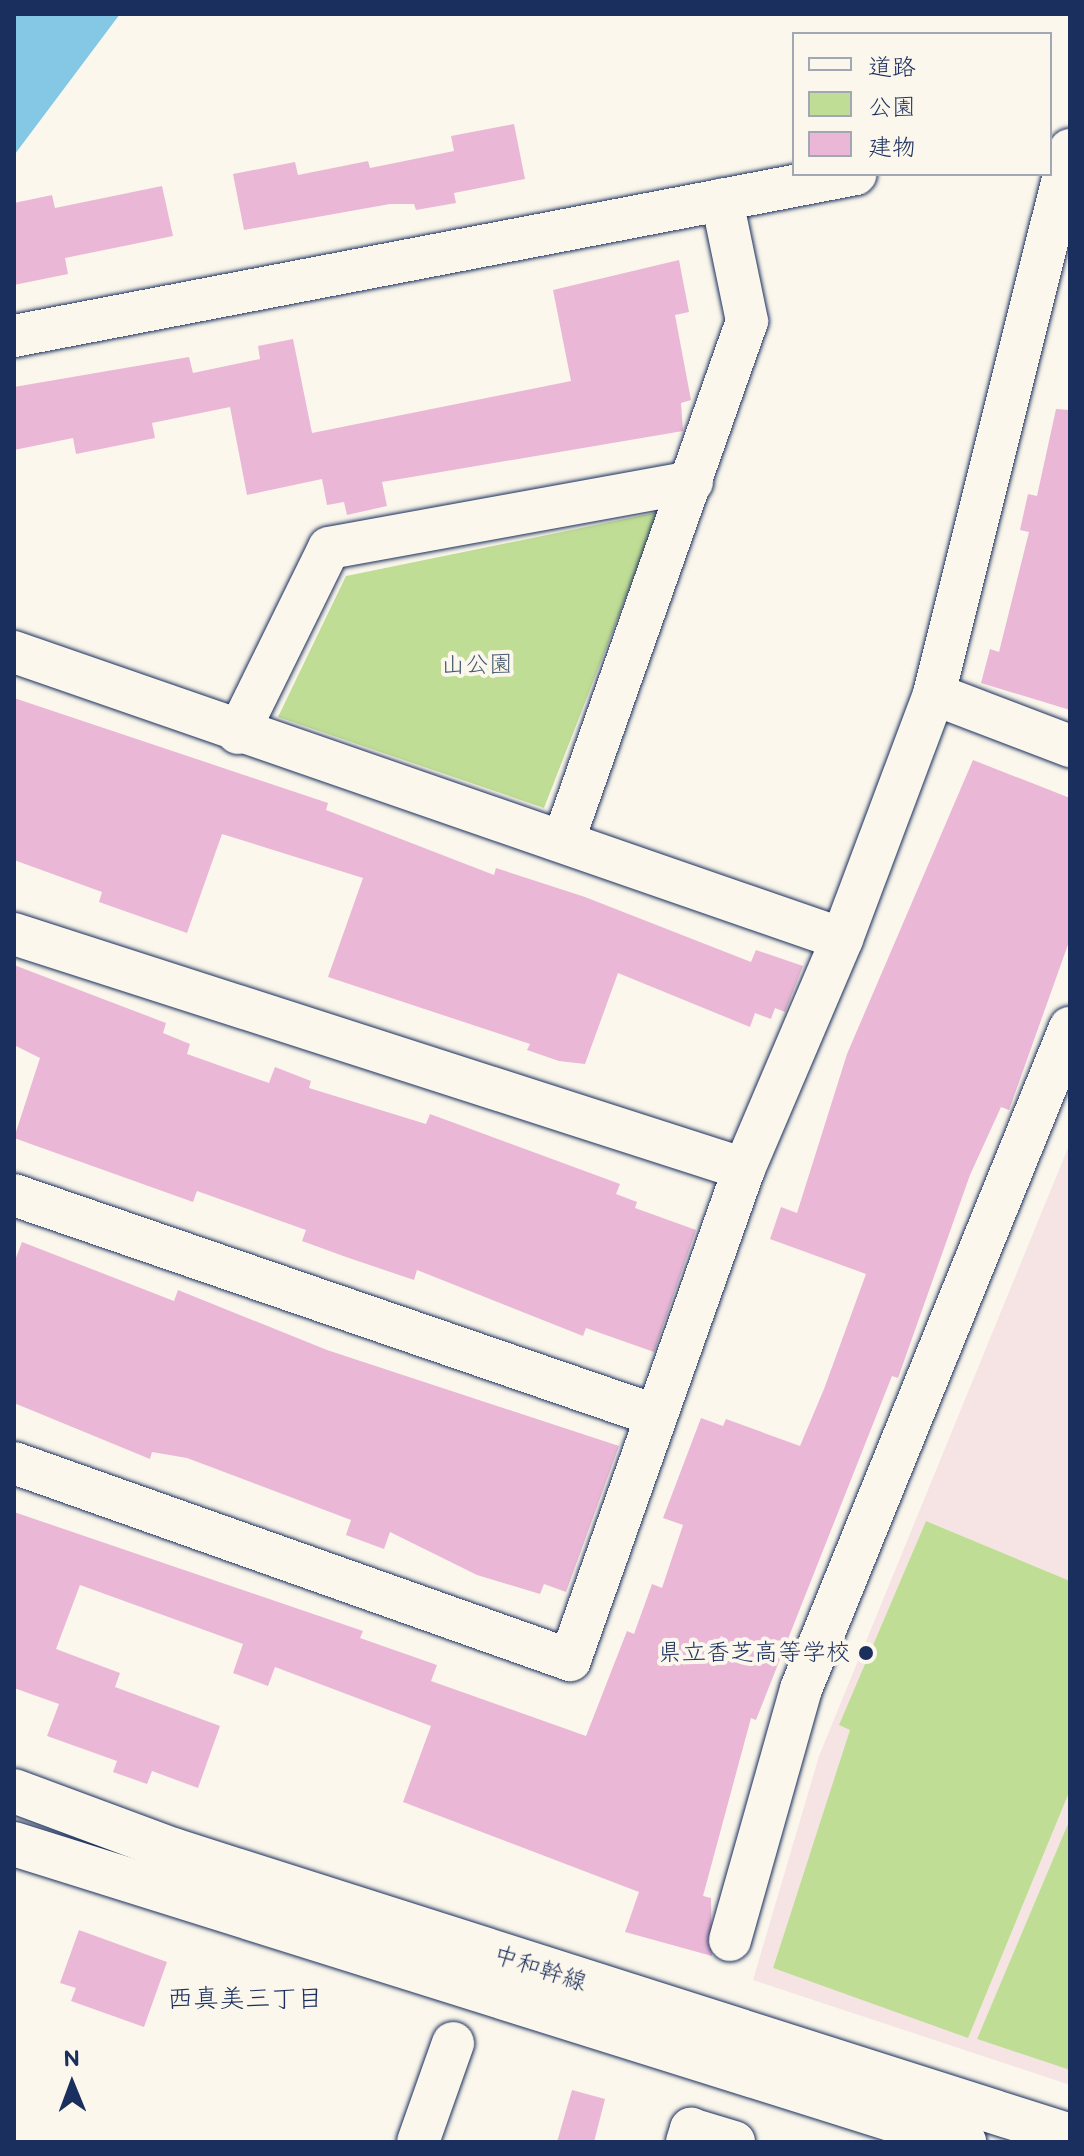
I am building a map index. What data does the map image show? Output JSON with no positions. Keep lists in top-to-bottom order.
{
  "streets": {
    "main road": ["中和幹線"]
  },
  "districts": ["西真美三丁目"],
  "parks": ["山公園"],
  "places": ["県立香芝高等学校"],
  "legend": ["道路", "公園", "建物"],
  "north": "top"
}
